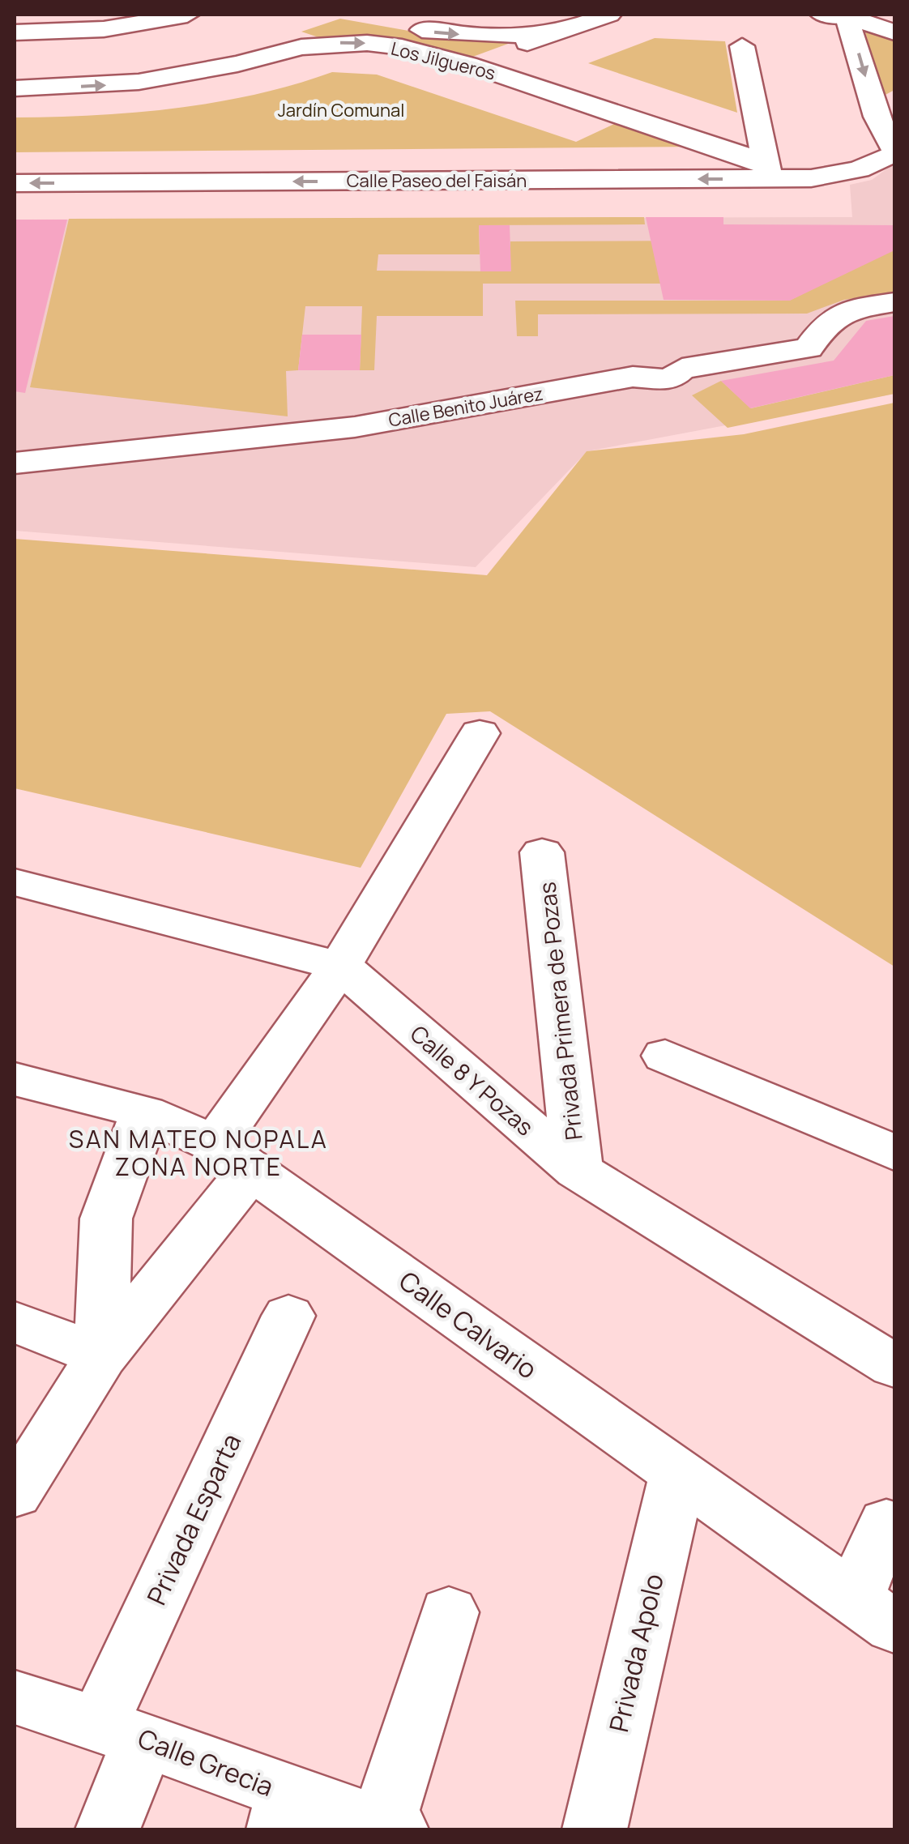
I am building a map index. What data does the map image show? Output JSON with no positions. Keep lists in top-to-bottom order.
{
  "streets": {
    "street": [
      "Los Jilgueros",
      "Calle Paseo del Faisán",
      "Calle Benito Juárez",
      "Privada Primera de Pozas",
      "Calle 8 Y Pozas",
      "Calle Calvario",
      "Privada Esparta",
      "Privada Apolo",
      "Calle Grecia"
    ]
  },
  "crossings": [
    ["Los Jilgueros", "Calle Paseo del Faisán"],
    ["Privada Primera de Pozas", "Calle 8 Y Pozas"],
    ["Calle Calvario", "Privada Apolo"],
    ["Privada Esparta", "Calle Grecia"]
  ],
  "districts": ["SAN MATEO NOPALA ZONA NORTE"],
  "parks": ["Jardín Comunal"]
}
